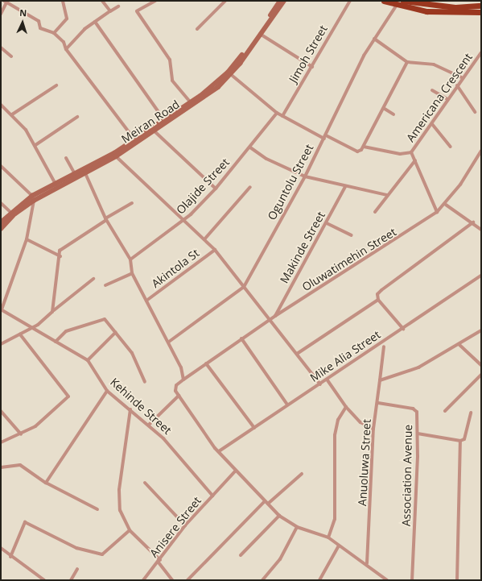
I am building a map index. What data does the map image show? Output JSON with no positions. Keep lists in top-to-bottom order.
{
  "streets": {
    "main road": ["Meiran Road"],
    "street": [
      "Jimoh Street",
      "Americana Crescent",
      "Oguntolu Street",
      "Olajide Street",
      "Makinde Street",
      "Oluwatimehin Street",
      "Akintola St",
      "Mike Alia Street",
      "Kehinde Street",
      "Anuoluwa Street",
      "Association Avenue",
      "Anisere Street"
    ]
  },
  "crossings": [
    ["Makinde Street", "Oluwatimehin Street"],
    ["Kehinde Street", "Anisere Street"],
    ["Anuoluwa Street", "Association Avenue"]
  ],
  "north": "top"
}
